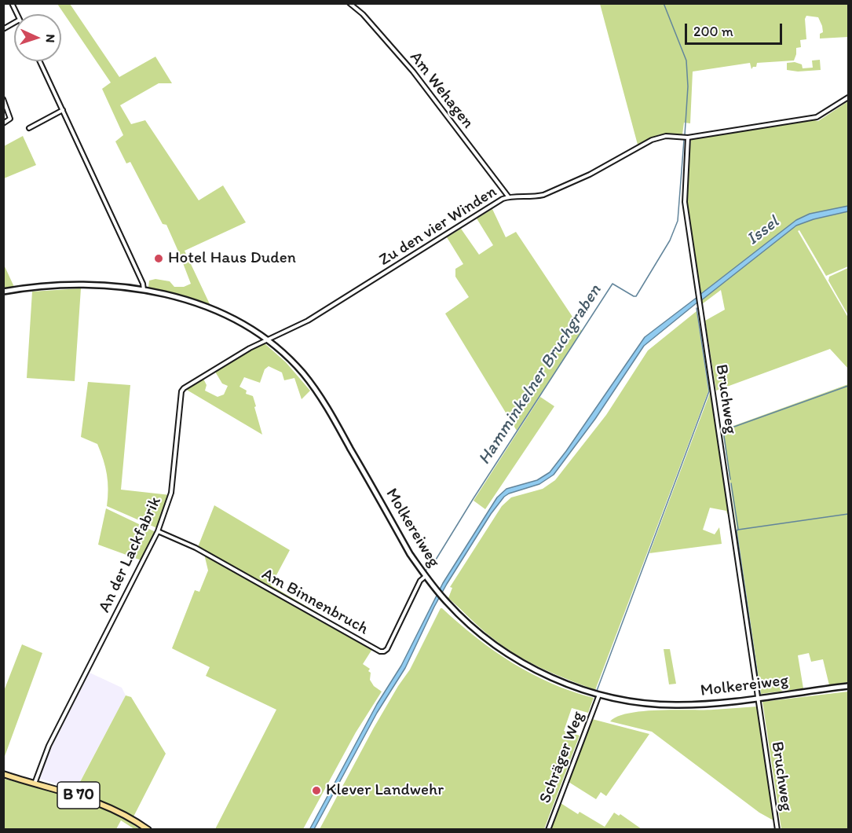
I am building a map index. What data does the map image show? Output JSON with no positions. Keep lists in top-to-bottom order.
{
  "streets": {
    "main road": ["Molkereiweg", "B 70"],
    "street": [
      "Am Wehagen",
      "Zu den vier Winden",
      "Bruchweg",
      "An der Lackfabrik",
      "Am Binnenbruch",
      "Schräger Weg"
    ]
  },
  "crossings": [
    ["Am Wehagen", "Zu den vier Winden"],
    ["Zu den vier Winden", "Bruchweg"],
    ["Zu den vier Winden", "Molkereiweg"],
    ["Zu den vier Winden", "An der Lackfabrik"],
    ["Bruchweg", "Molkereiweg"],
    ["Molkereiweg", "An der Lackfabrik"],
    ["Molkereiweg", "Am Binnenbruch"],
    ["Molkereiweg", "Schräger Weg"],
    ["An der Lackfabrik", "Am Binnenbruch"],
    ["An der Lackfabrik", "B 70"]
  ],
  "water": ["Issel", "Hamminkelner Bruchgraben"],
  "places": ["Hotel Haus Duden", "Klever Landwehr"],
  "scale_bar": "200 m",
  "north": "right"
}
